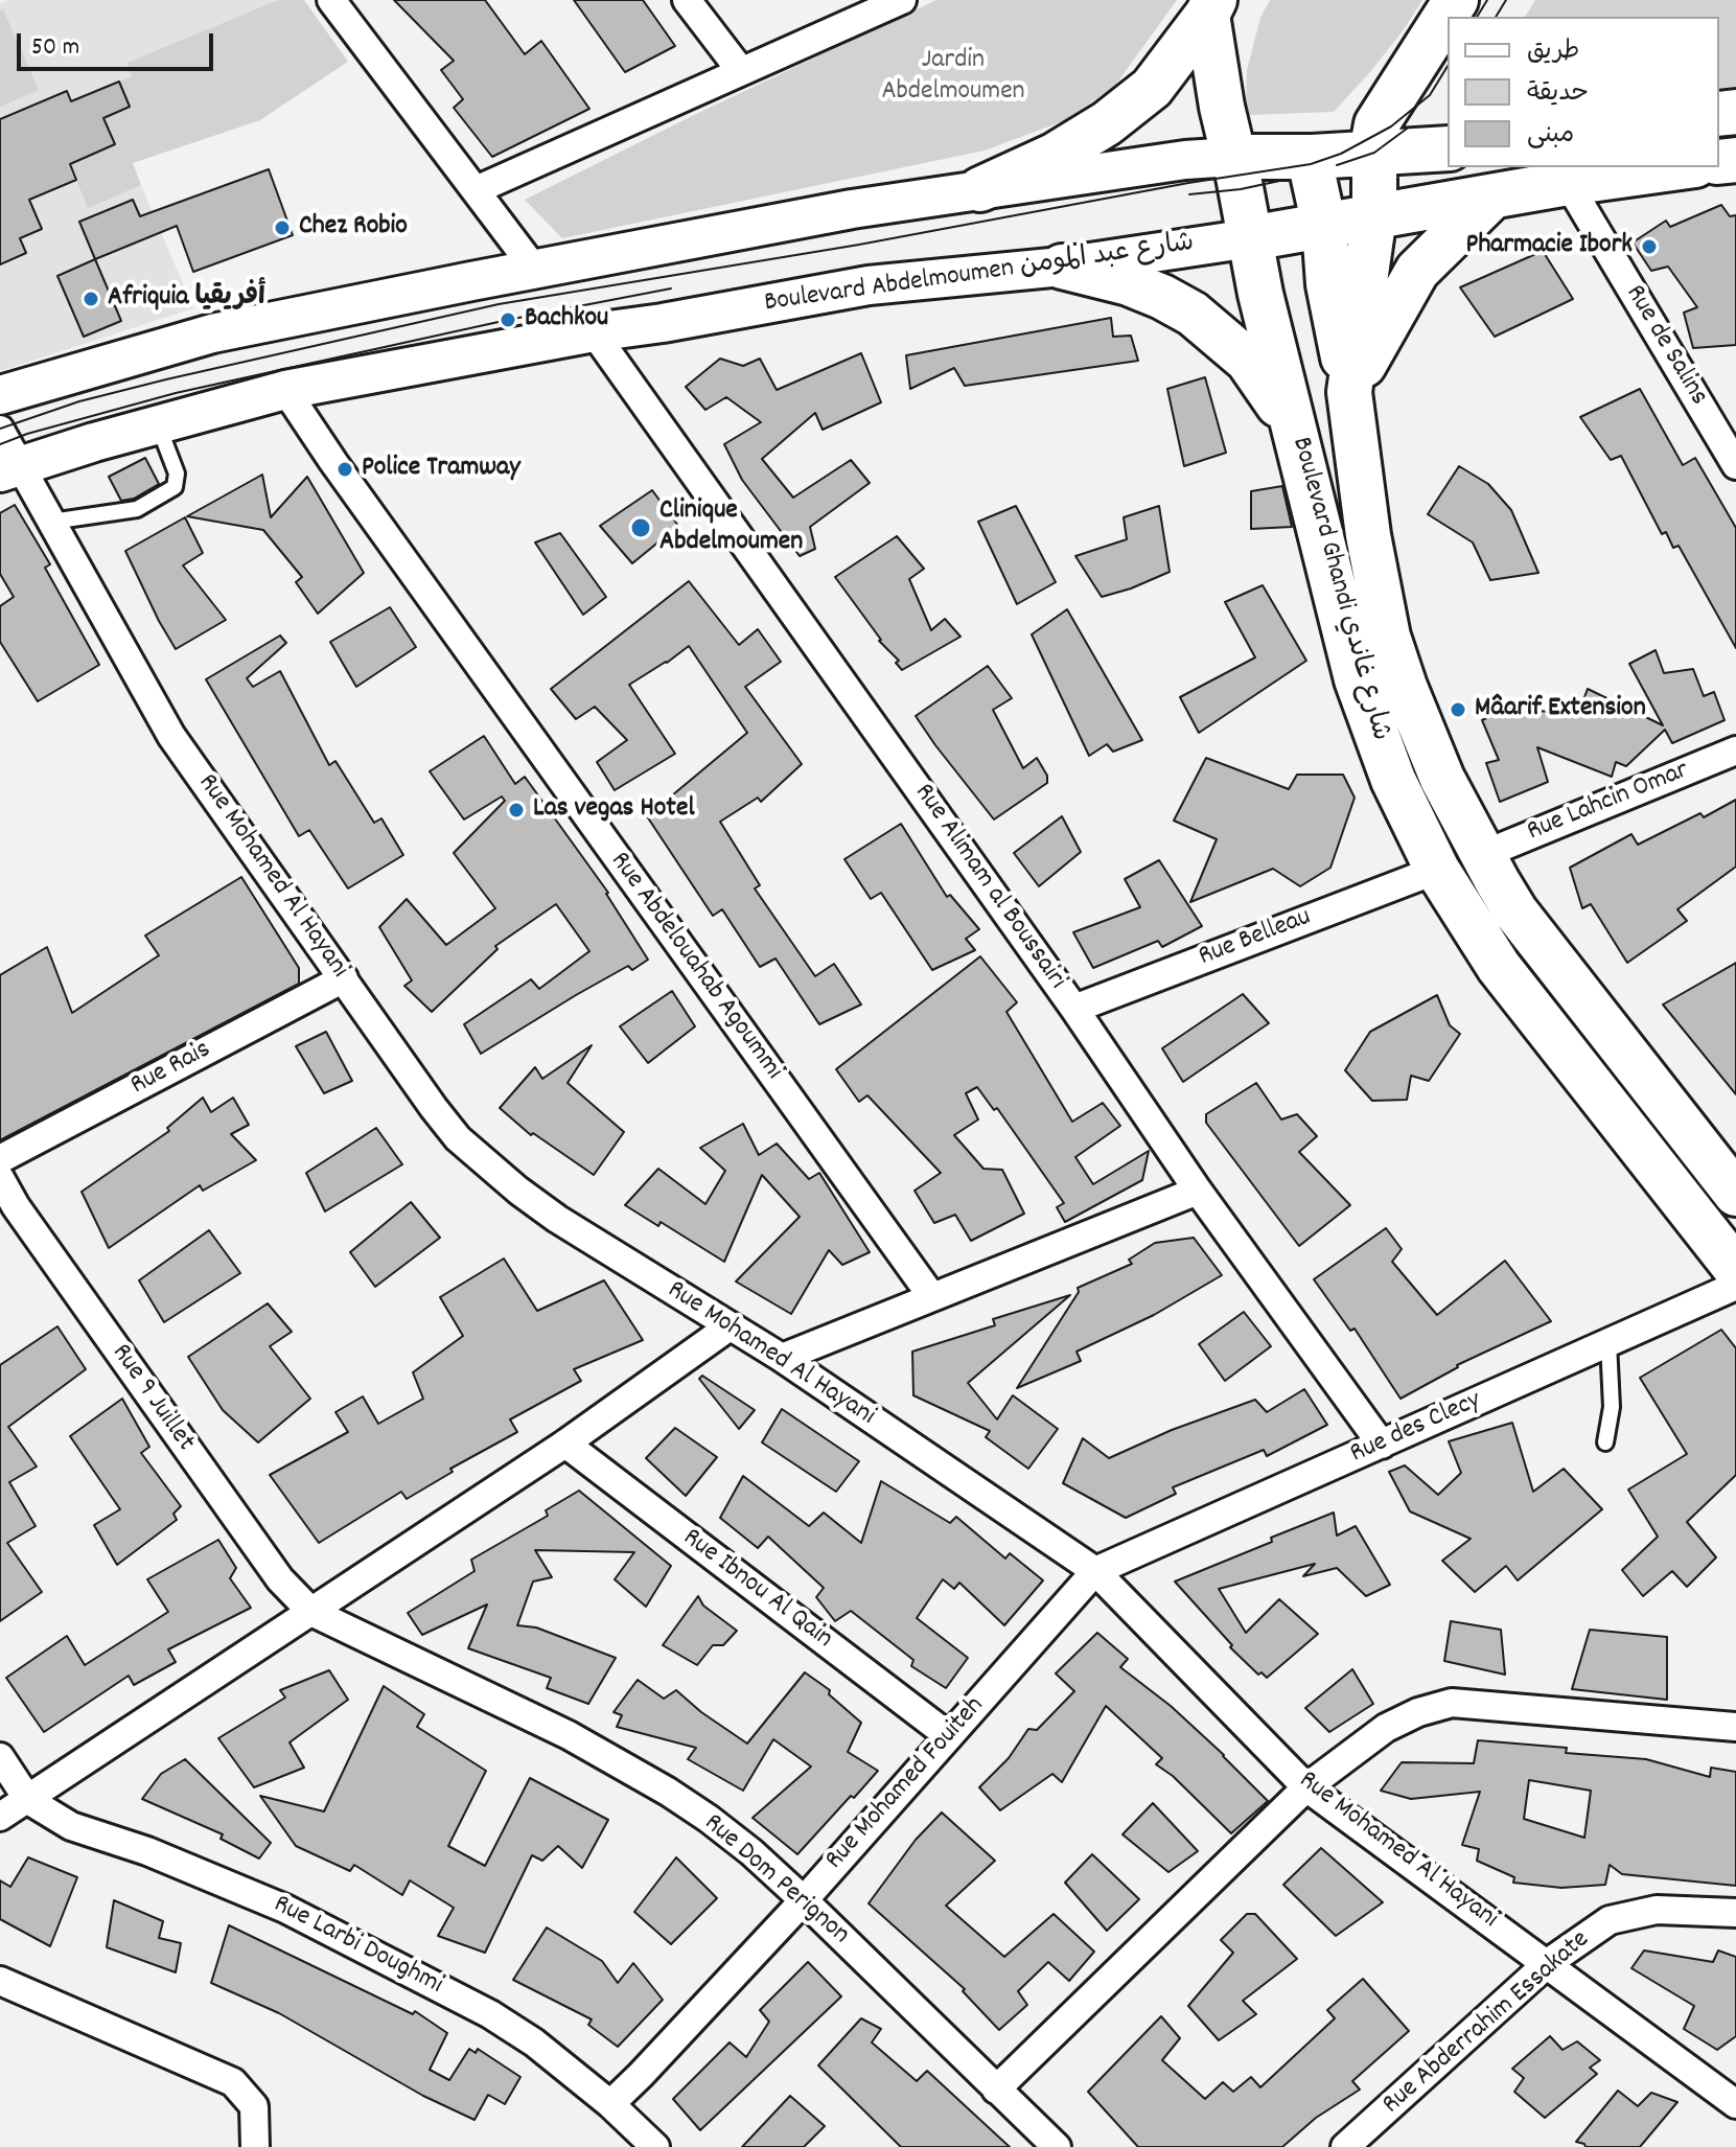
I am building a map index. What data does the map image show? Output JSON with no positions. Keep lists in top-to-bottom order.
{
  "streets": {
    "main road": ["Boulevard Abdelmoumen شارع عبد المومن", "Boulevard Ghandi شارع غاندي"],
    "street": [
      "Rue de Salins",
      "Rue Lahcin Omar",
      "Rue Mohamed Al Hayani",
      "Rue Alimam al Boussairi",
      "Rue Belleau",
      "Rue Abdelouahab Agoummi",
      "Rue Rais",
      "Rue 9 Juillet",
      "Rue des Clecy",
      "Rue Ibnou Al Qain",
      "Rue Mohamed Fouiteh",
      "Rue Dom Perignon",
      "Rue Larbi Doughmi",
      "Rue Abderrahim Essakate"
    ]
  },
  "crossings": [
    ["Boulevard Abdelmoumen شارع عبد المومن", "Rue de Salins"],
    ["Boulevard Abdelmoumen شارع عبد المومن", "Boulevard Ghandi شارع غاندي"],
    ["Boulevard Abdelmoumen شارع عبد المومن", "Rue Mohamed Al Hayani"],
    ["Boulevard Abdelmoumen شارع عبد المومن", "Rue Alimam al Boussairi"],
    ["Boulevard Abdelmoumen شارع عبد المومن", "Rue Abdelouahab Agoummi"],
    ["Boulevard Ghandi شارع غاندي", "Rue Lahcin Omar"],
    ["Boulevard Ghandi شارع غاندي", "Rue Belleau"],
    ["Rue Mohamed Al Hayani", "Rue Rais"],
    ["Rue Mohamed Al Hayani", "Rue des Clecy"],
    ["Rue Mohamed Al Hayani", "Rue Mohamed Fouiteh"],
    ["Rue Mohamed Al Hayani", "Rue Abderrahim Essakate"],
    ["Rue Alimam al Boussairi", "Rue Belleau"],
    ["Rue Alimam al Boussairi", "Rue des Clecy"],
    ["Rue 9 Juillet", "Rue Dom Perignon"],
    ["Rue des Clecy", "Rue Mohamed Fouiteh"],
    ["Rue Ibnou Al Qain", "Rue Mohamed Fouiteh"],
    ["Rue Mohamed Fouiteh", "Rue Dom Perignon"],
    ["Rue Mohamed Fouiteh", "Rue Larbi Doughmi"]
  ],
  "parks": ["Jardin Abdelmoumen"],
  "places": [
    "Chez Robio",
    "Pharmacie Ibork",
    "Afriquia أفريقيا",
    "Bachkou",
    "Police Tramway",
    "Clinique Abdelmoumen",
    "Mâarif Extension",
    "Las vegas Hotel"
  ],
  "legend": ["طريق", "حديقة", "مبنى"],
  "scale_bar": "50 m"
}
